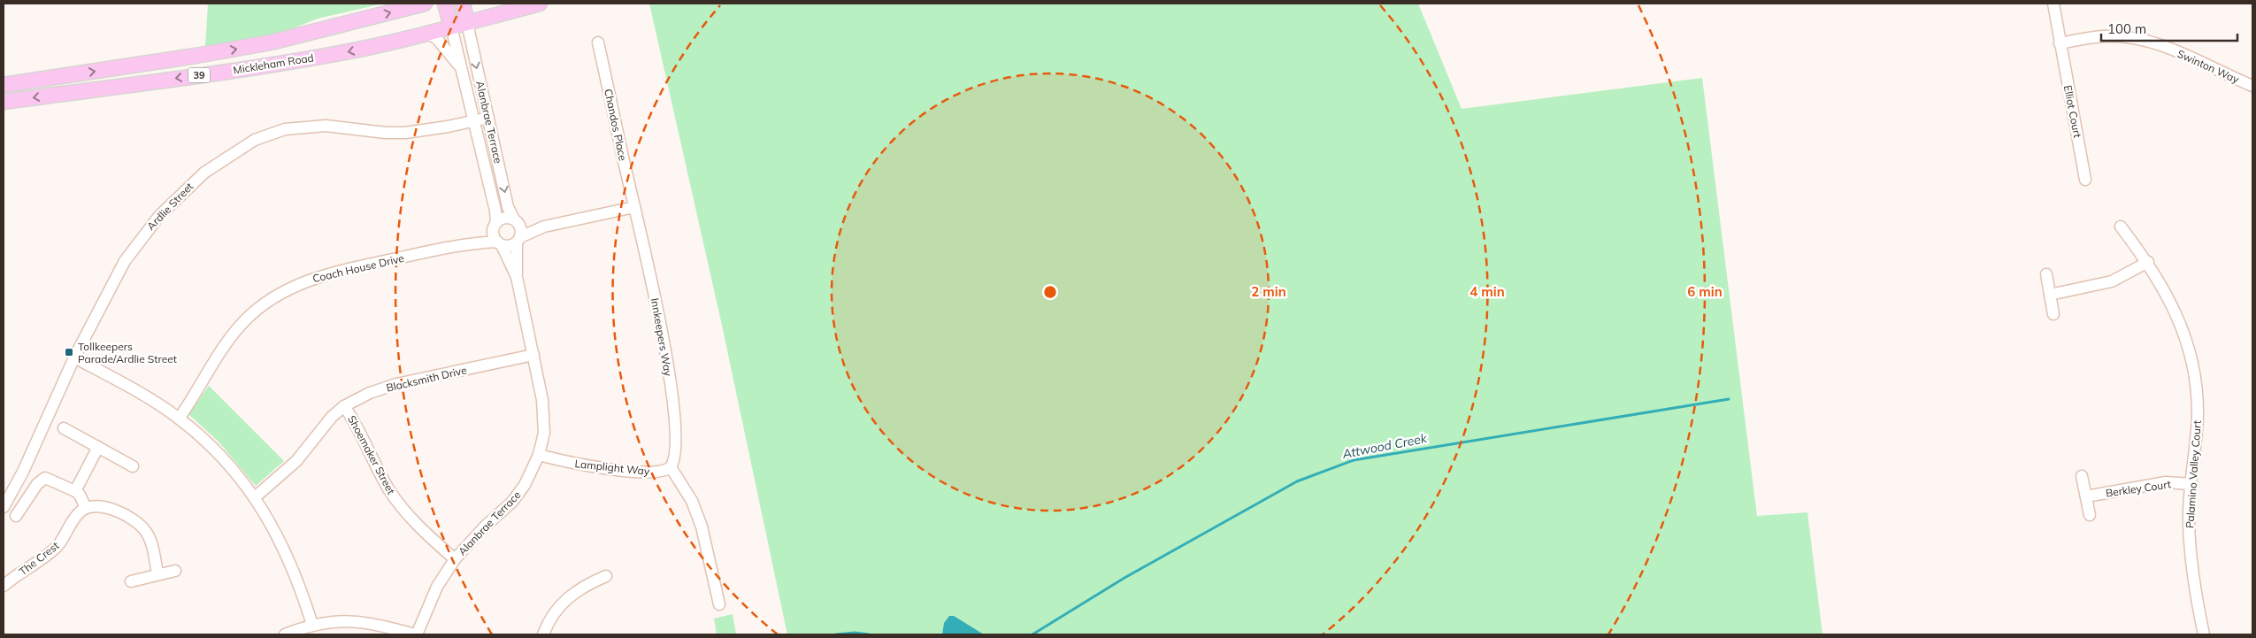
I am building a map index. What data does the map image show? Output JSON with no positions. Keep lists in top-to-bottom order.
{
  "streets": {
    "main road": ["Mickleham Road", "39"],
    "street": [
      "Swinton Way",
      "Elliot Court",
      "Alanbrae Terrace",
      "Chandos Place",
      "Ardlie Street",
      "Coach House Drive",
      "Innkeepers Way",
      "Blacksmith Drive",
      "Shoemaker Street",
      "Lamplight Way",
      "Palamino Valley Court",
      "Berkley Court",
      "The Crest"
    ]
  },
  "crossings": [
    ["Mickleham Road", "Alanbrae Terrace"],
    ["Swinton Way", "Elliot Court"],
    ["Alanbrae Terrace", "Ardlie Street"],
    ["Alanbrae Terrace", "Coach House Drive"],
    ["Alanbrae Terrace", "Blacksmith Drive"],
    ["Alanbrae Terrace", "Shoemaker Street"],
    ["Alanbrae Terrace", "Lamplight Way"],
    ["Chandos Place", "Innkeepers Way"],
    ["Innkeepers Way", "Lamplight Way"],
    ["Blacksmith Drive", "Shoemaker Street"],
    ["Palamino Valley Court", "Berkley Court"]
  ],
  "water": ["Attwood Creek"],
  "places": {
    "transit": ["Tollkeepers Parade/Ardlie Street"]
  },
  "scale_bar": "100 m",
  "rings": ["2 min", "4 min", "6 min"]
}
